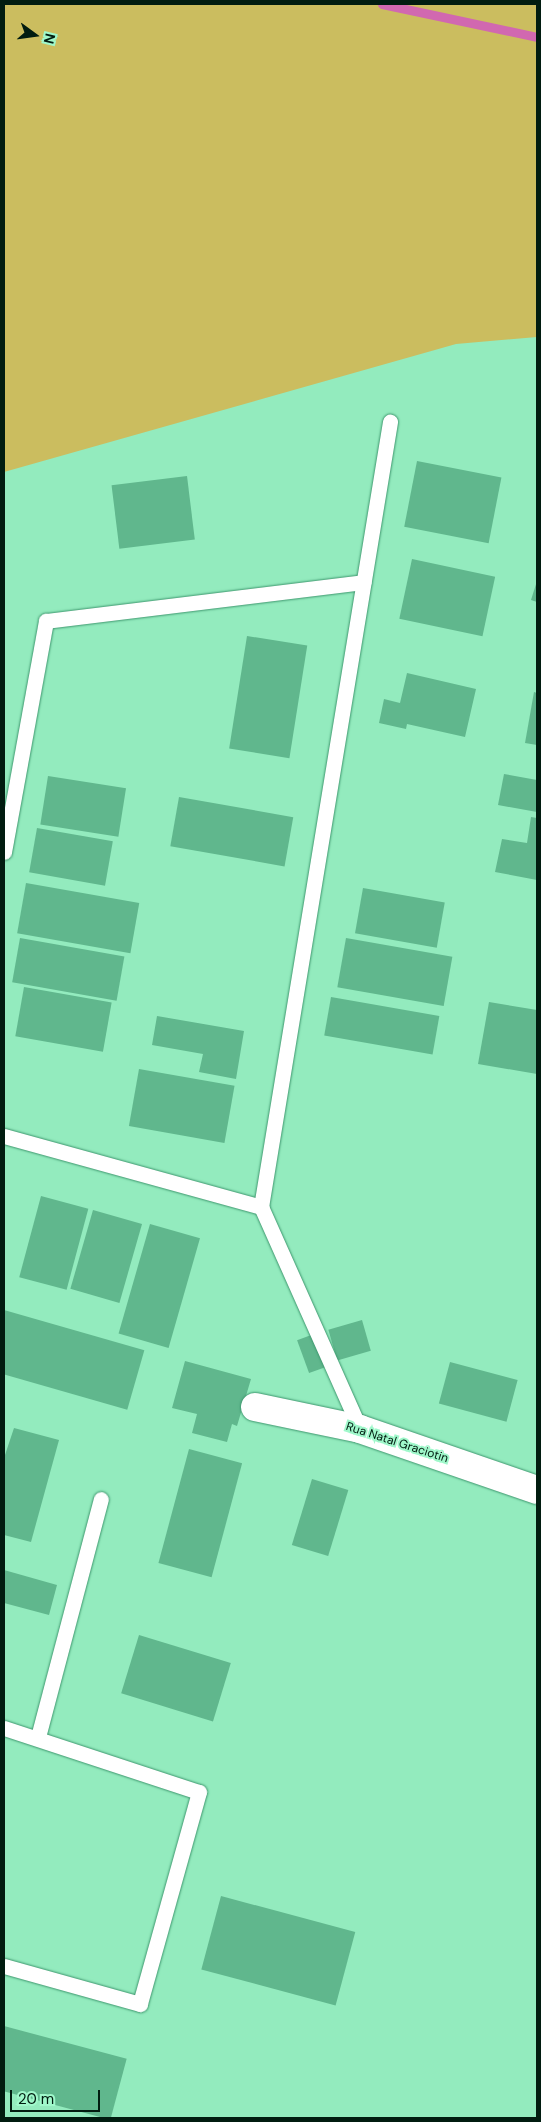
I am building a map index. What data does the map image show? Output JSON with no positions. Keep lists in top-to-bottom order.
{
  "streets": {
    "street": ["Rua Natal Graciotin"]
  },
  "scale_bar": "20 m",
  "north": "right"
}
